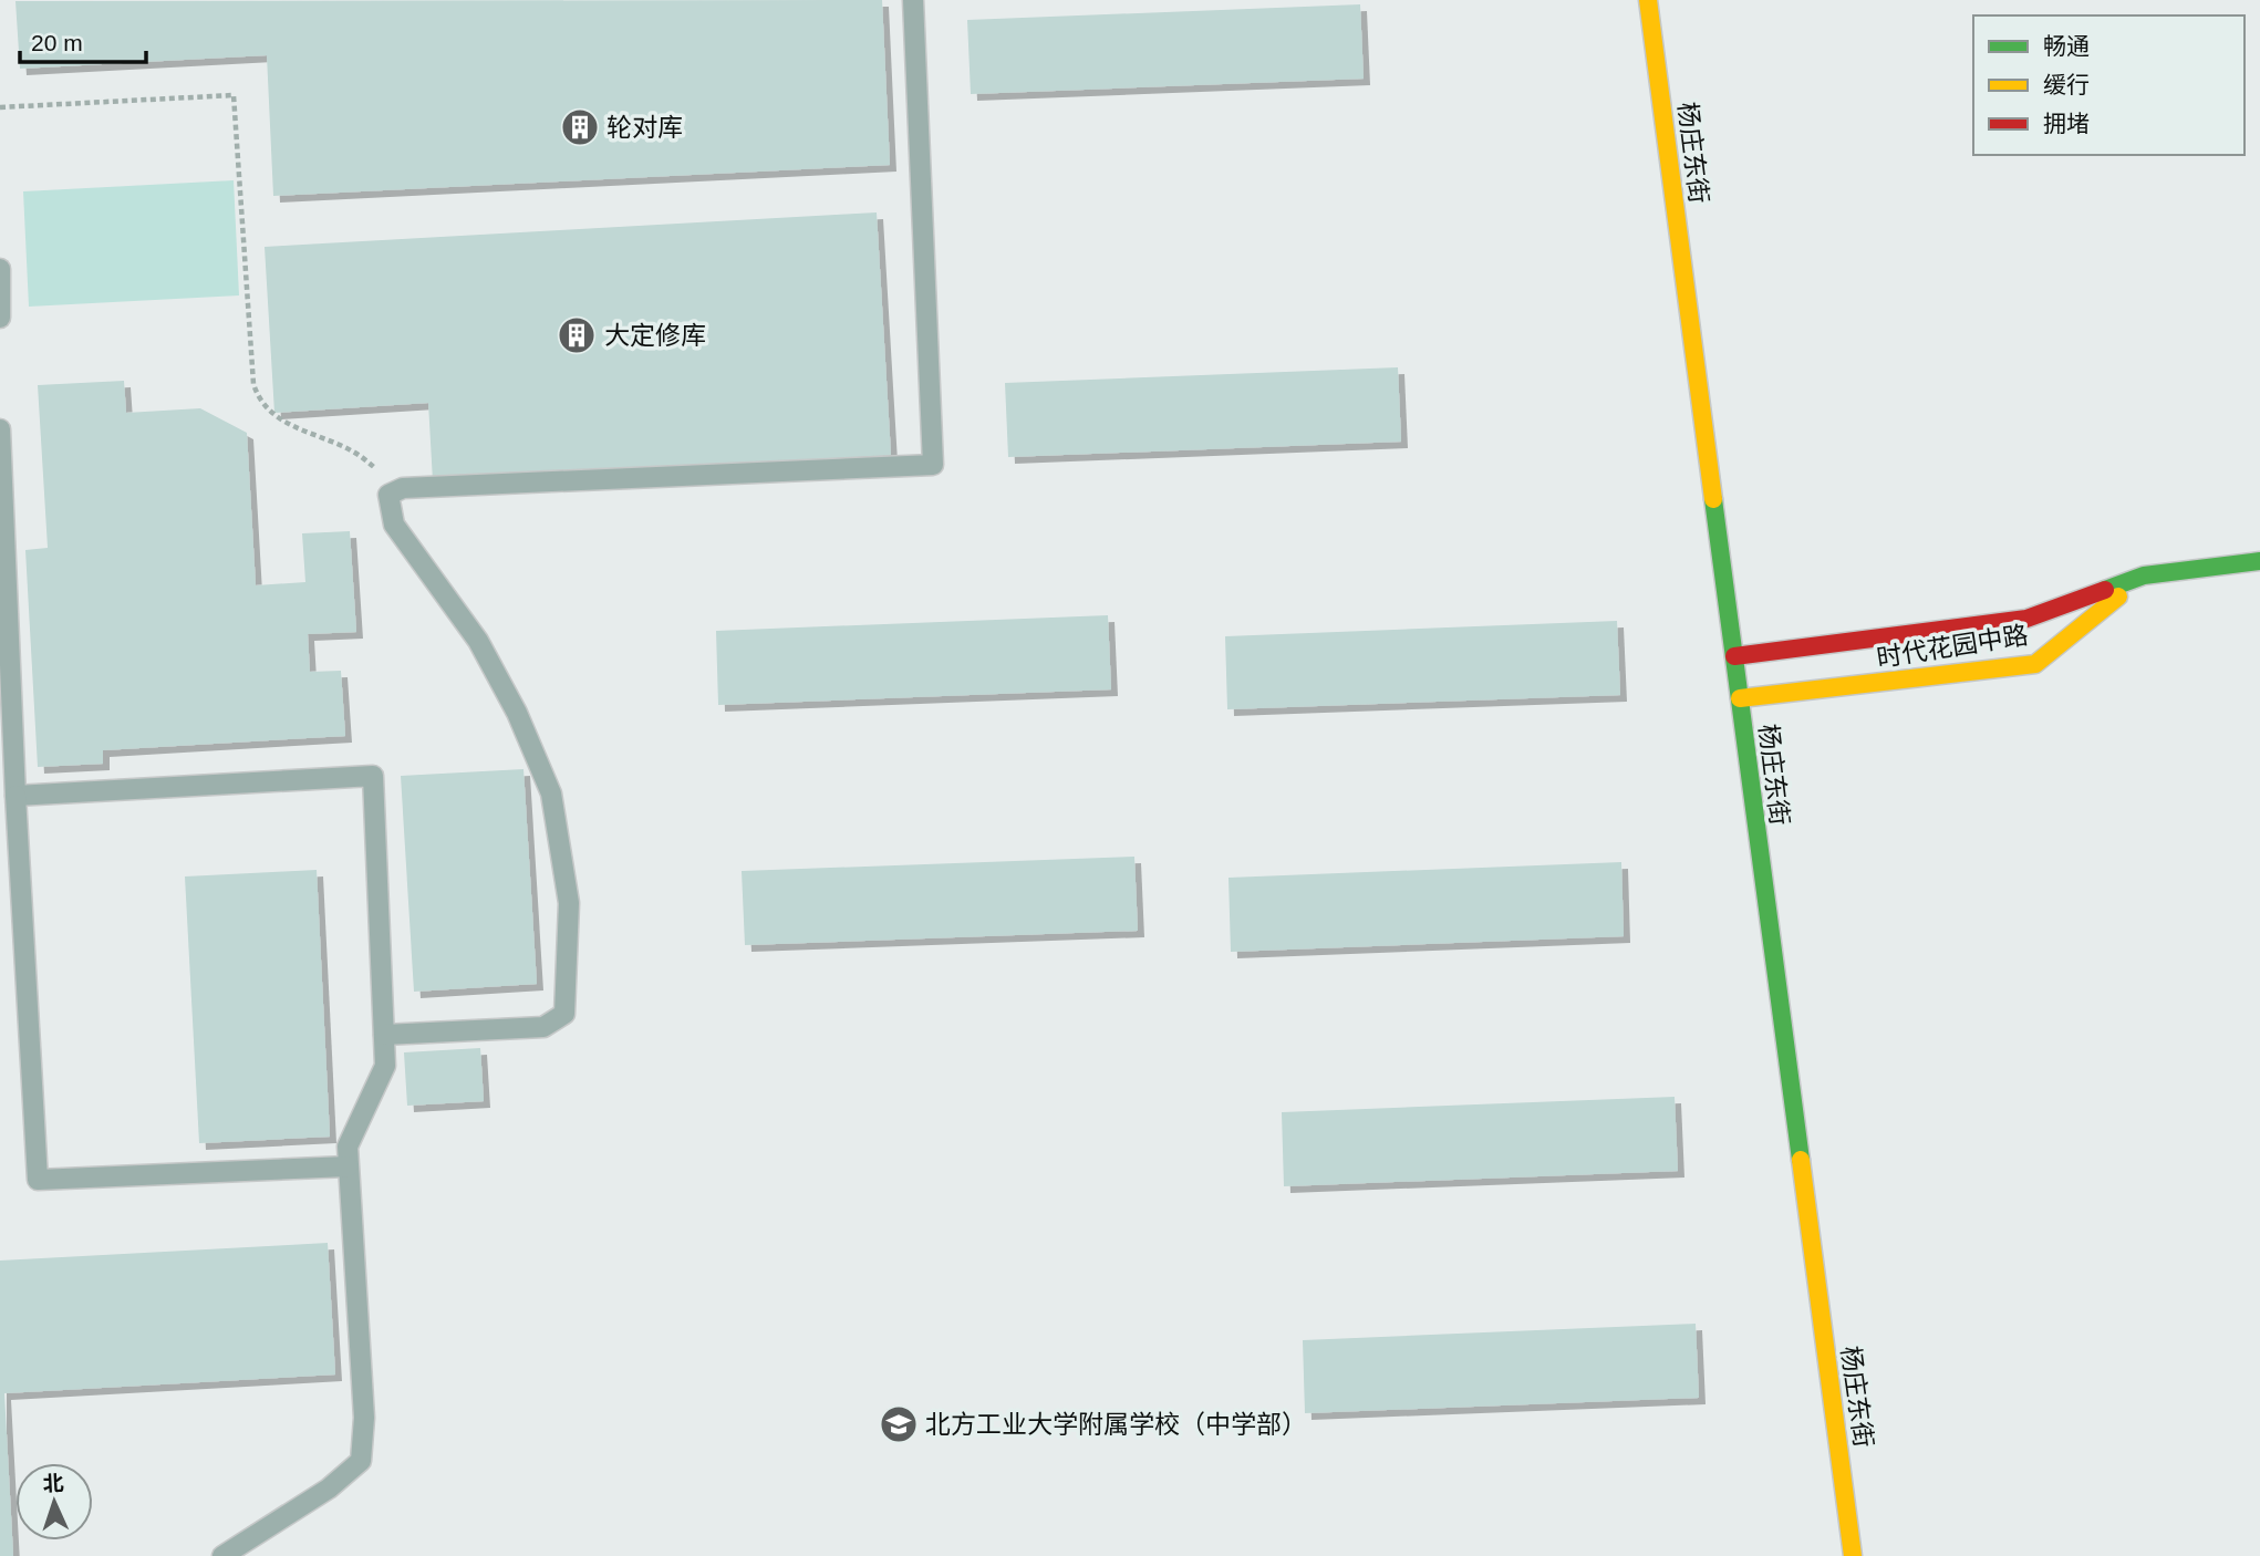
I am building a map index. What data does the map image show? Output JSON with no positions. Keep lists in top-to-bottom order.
{
  "streets": {
    "street": ["杨庄东街", "时代花园中路"]
  },
  "crossings": [
    ["杨庄东街", "时代花园中路"]
  ],
  "places": {
    "building": ["轮对库", "大定修库"],
    "school or university": ["北方工业大学附属学校（中学部）"]
  },
  "legend": ["畅通", "缓行", "拥堵"],
  "scale_bar": "20 m",
  "north": "top"
}
